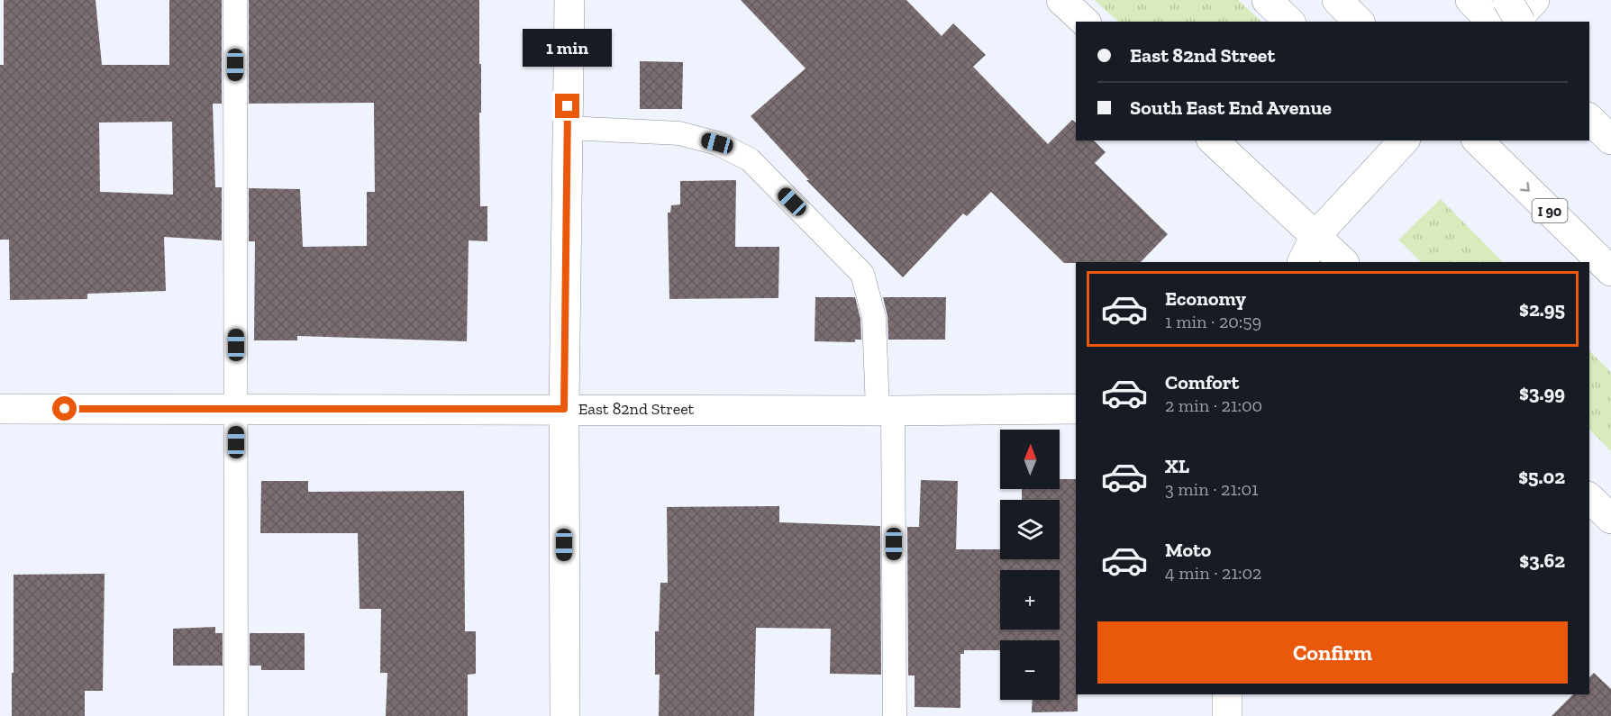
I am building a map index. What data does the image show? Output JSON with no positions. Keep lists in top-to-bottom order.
{
  "streets": {
    "main road": ["I 90", "East 82nd Street"]
  },
  "north": "top",
  "page": {
    "banner": ["East 82nd Street", "South East End Avenue"],
    "bubble": "1 min",
    "list": [
      {
        "name": "Economy",
        "note": "1 min · 20:59",
        "value": "$2.95"
      },
      {
        "name": "Comfort",
        "note": "2 min · 21:00",
        "value": "$3.99"
      },
      {
        "name": "XL",
        "note": "3 min · 21:01",
        "value": "$5.02"
      },
      {
        "name": "Moto",
        "note": "4 min · 21:02",
        "value": "$3.62"
      }
    ],
    "map_buttons": ["+", "−"],
    "buttons": "Confirm"
  }
}
